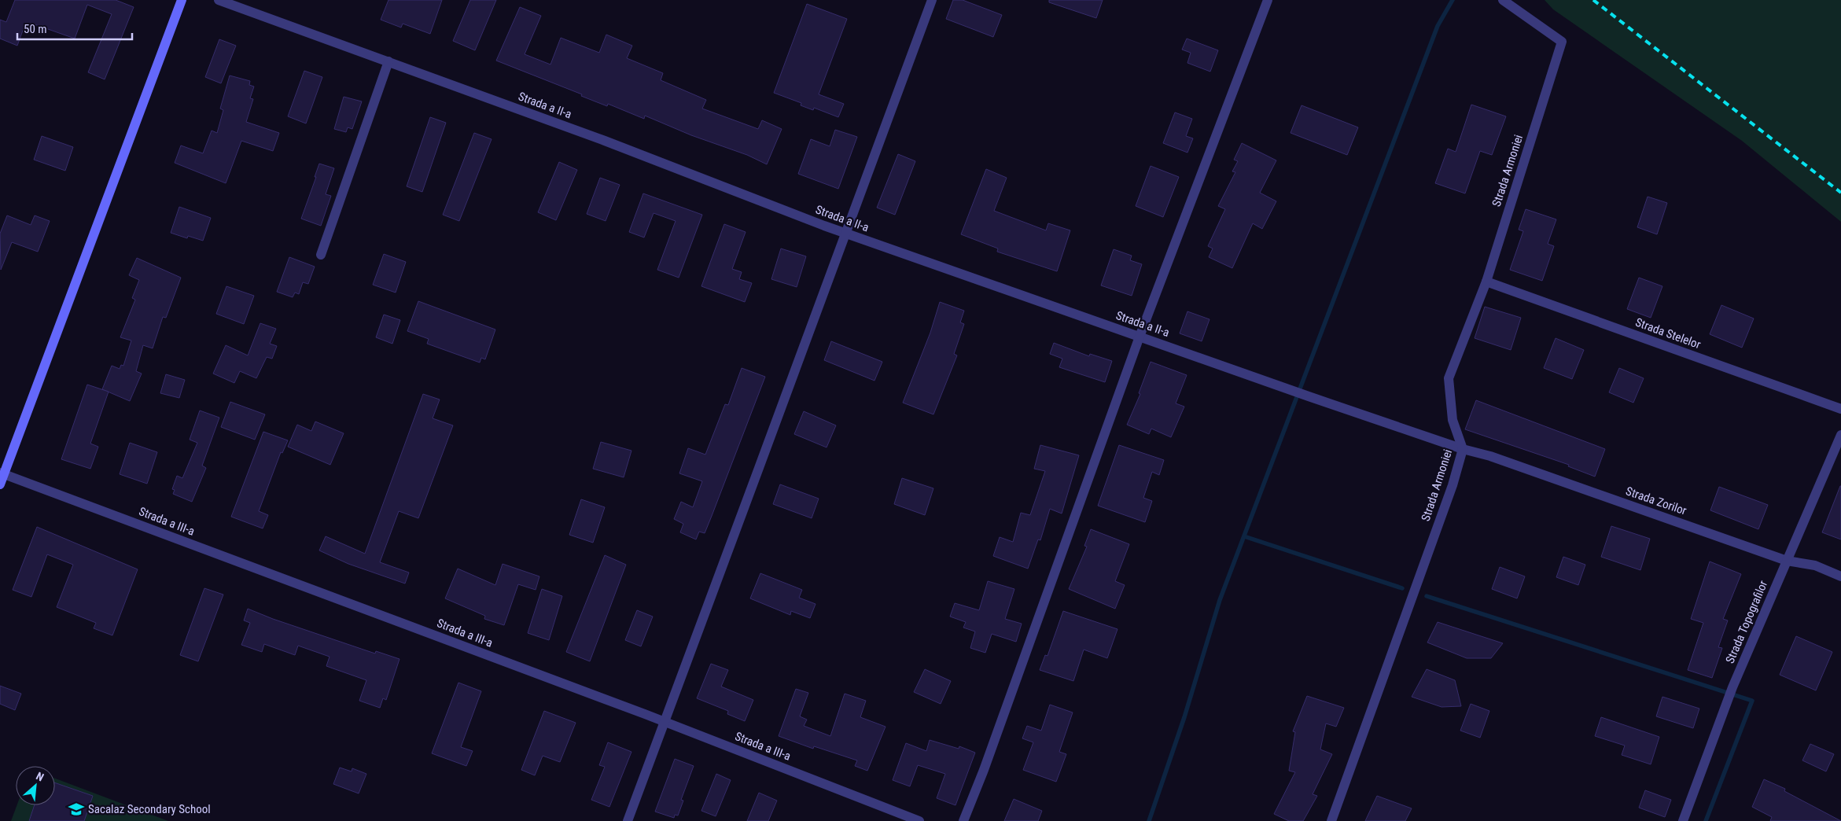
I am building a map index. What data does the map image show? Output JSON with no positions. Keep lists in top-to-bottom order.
{
  "streets": {
    "street": [
      "Strada a II-a",
      "Strada Armoniei",
      "Strada Stelelor",
      "Strada Zorilor",
      "Strada a III-a",
      "Strada Topografilor"
    ]
  },
  "crossings": [
    ["Strada a II-a", "Strada Armoniei"],
    ["Strada a II-a", "Strada Zorilor"],
    ["Strada Armoniei", "Strada Stelelor"],
    ["Strada Armoniei", "Strada Zorilor"],
    ["Strada Zorilor", "Strada Topografilor"]
  ],
  "places": {
    "school or university": ["Sacalaz Secondary School"]
  },
  "scale_bar": "50 m",
  "north": "top right"
}
